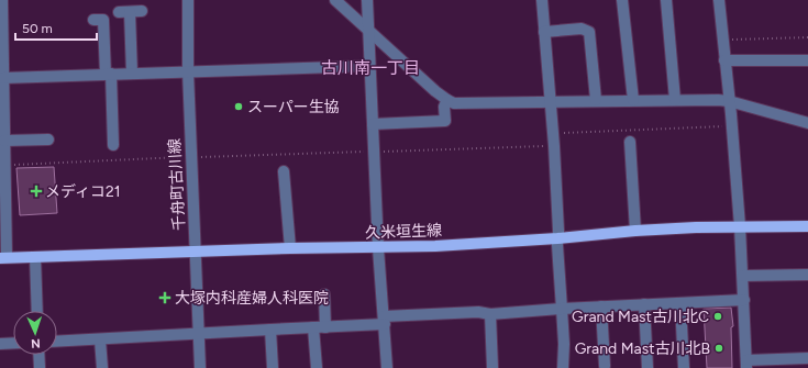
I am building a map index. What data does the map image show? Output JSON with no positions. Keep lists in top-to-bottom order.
{
  "streets": {
    "main road": ["久米垣生線"],
    "street": ["千舟町古川線"]
  },
  "crossings": [
    ["千舟町古川線", "久米垣生線"]
  ],
  "districts": ["古川南一丁目"],
  "places": {
    "other": ["スーパー生協", "Grand Mast古川北C", "Grand Mast古川北B"],
    "health": ["メディコ21", "大塚内科産婦人科医院"]
  },
  "scale_bar": "50 m",
  "north": "bottom"
}
